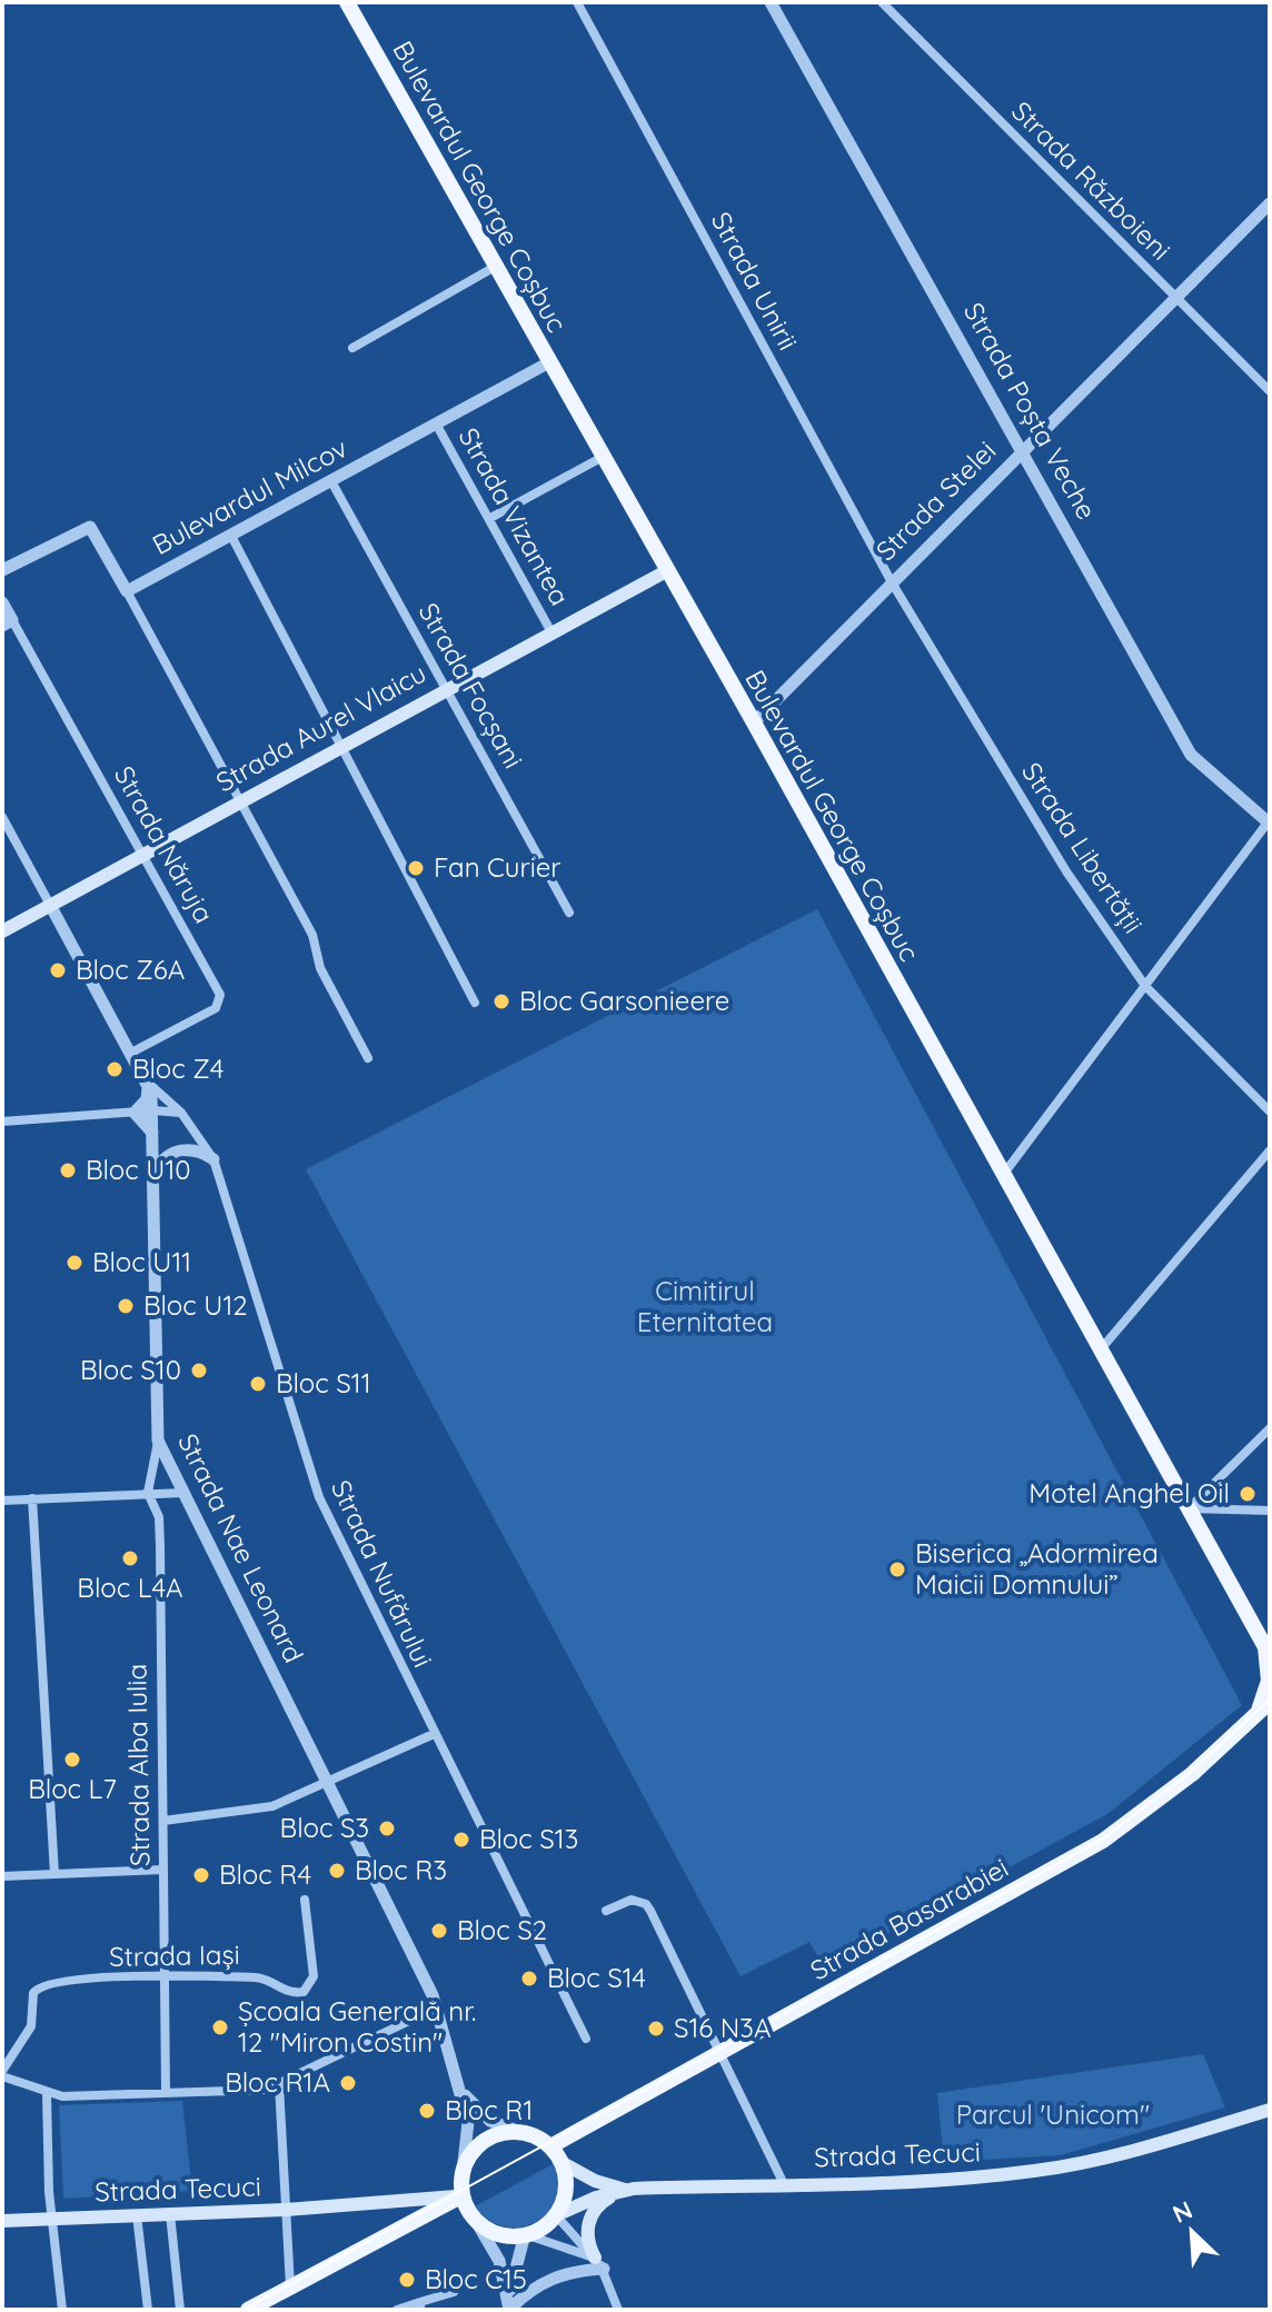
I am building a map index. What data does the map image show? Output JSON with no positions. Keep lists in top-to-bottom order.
{
  "streets": {
    "main road": [
      "Bulevardul George Coșbuc",
      "Strada Aurel Vlaicu",
      "Strada Basarabiei",
      "Strada Tecuci"
    ],
    "street": [
      "Strada Războieni",
      "Strada Unirii",
      "Strada Poșta Veche",
      "Bulevardul Milcov",
      "Strada Stelei",
      "Strada Vizantea",
      "Strada Focșani",
      "Strada Năruja",
      "Strada Libertății",
      "Strada Nae Leonard",
      "Strada Nufărului",
      "Strada Alba Iulia",
      "Strada Iași"
    ]
  },
  "crossings": [
    ["Strada Războieni", "Strada Stelei"],
    ["Bulevardul George Coșbuc", "Bulevardul Milcov"],
    ["Bulevardul George Coșbuc", "Strada Stelei"],
    ["Bulevardul George Coșbuc", "Strada Aurel Vlaicu"],
    ["Strada Unirii", "Strada Stelei"],
    ["Strada Unirii", "Strada Libertății"],
    ["Strada Poșta Veche", "Strada Stelei"],
    ["Bulevardul Milcov", "Strada Vizantea"],
    ["Bulevardul Milcov", "Strada Focșani"],
    ["Strada Stelei", "Strada Libertății"],
    ["Strada Vizantea", "Strada Aurel Vlaicu"],
    ["Strada Focșani", "Strada Aurel Vlaicu"],
    ["Strada Aurel Vlaicu", "Strada Năruja"],
    ["Strada Aurel Vlaicu", "Strada Nae Leonard"],
    ["Strada Năruja", "Strada Nae Leonard"],
    ["Strada Nae Leonard", "Strada Nufărului"],
    ["Strada Nae Leonard", "Strada Alba Iulia"],
    ["Strada Nae Leonard", "Strada Basarabiei"],
    ["Strada Nae Leonard", "Strada Tecuci"],
    ["Strada Alba Iulia", "Strada Iași"],
    ["Strada Basarabiei", "Strada Tecuci"]
  ],
  "parks": ["Cimitirul Eternitatea", "Parcul 'Unicom\""],
  "places": [
    "Fan Curier",
    "Bloc Z6A",
    "Bloc Garsonieere",
    "Bloc Z4",
    "Bloc U10",
    "Bloc U11",
    "Bloc U12",
    "Bloc S10",
    "Bloc S11",
    "Motel Anghel Oil",
    "Bloc L4A",
    "Biserica „Adormirea Maicii Domnului”",
    "Bloc L7",
    "Bloc S3",
    "Bloc S13",
    "Bloc R3",
    "Bloc R4",
    "Bloc S2",
    "Bloc S14",
    "Școala Generală nr. 12 \"Miron Costin\"",
    "S16 N3A",
    "Bloc R1A",
    "Bloc R1",
    "Bloc C15"
  ],
  "north": "top left"
}
